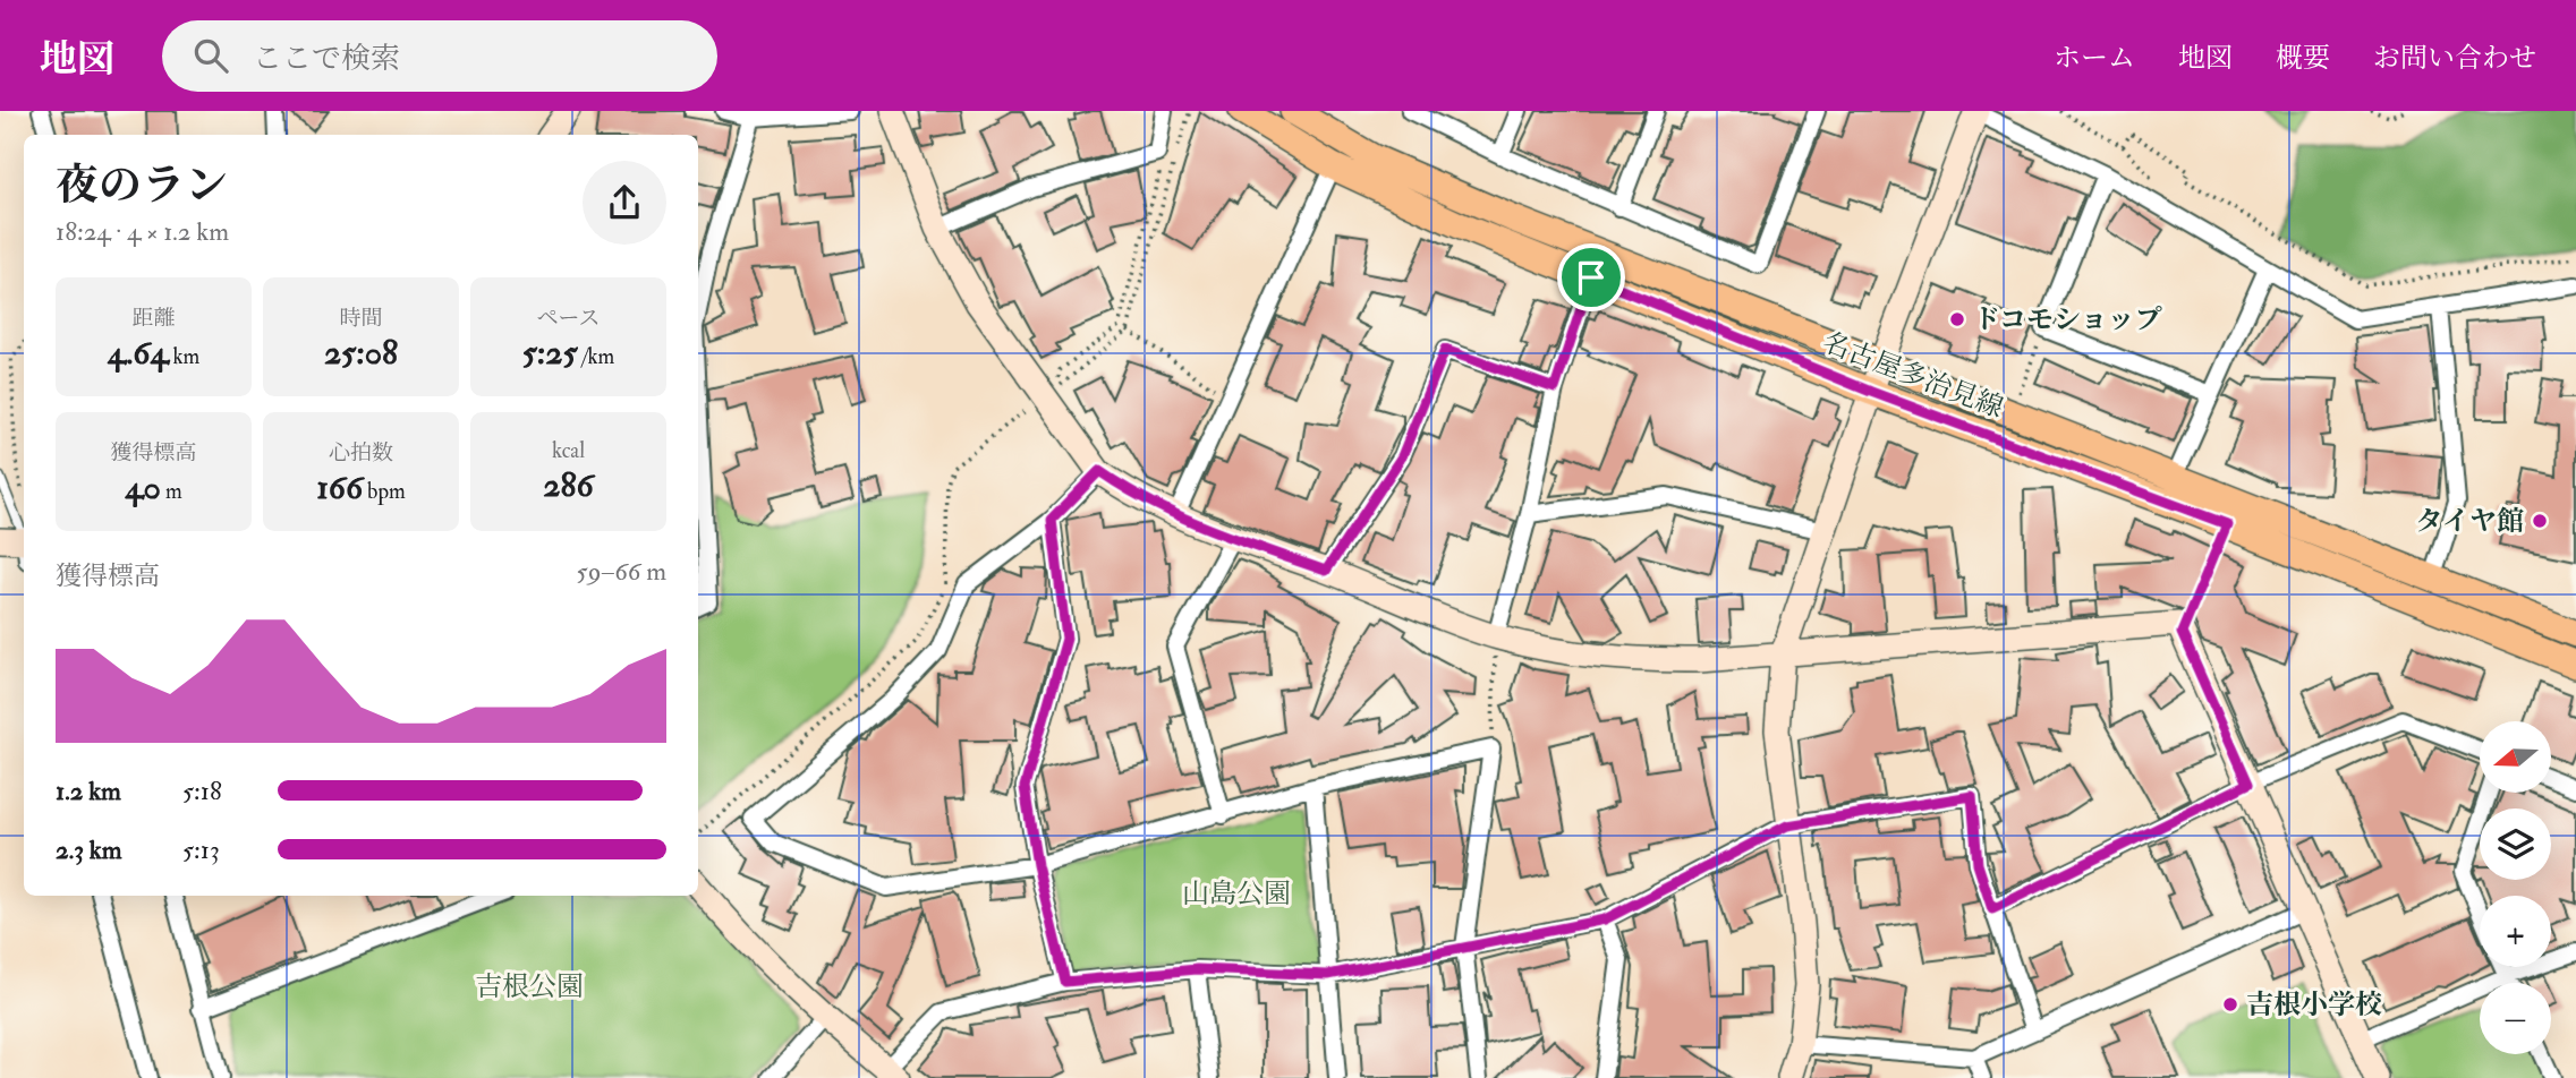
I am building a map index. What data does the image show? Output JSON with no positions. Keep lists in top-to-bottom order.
{
  "streets": {
    "main road": ["名古屋多治見線"]
  },
  "parks": ["山島公園", "吉根公園"],
  "places": ["ドコモショップ", "タイヤ館", "吉根小学校"],
  "north": "left",
  "page": {
    "header": "地図",
    "search": "ここで検索",
    "nav": [
      "ホーム",
      "地図",
      "概要",
      "お問い合わせ"
    ],
    "heading": ["夜のラン", "18:24 · 4 × 1.2 km"],
    "stats": [
      ["距離", "4.64 km"],
      ["時間", "25:08"],
      ["ペース", "5:25 /km"],
      ["獲得標高", "40 m"],
      ["心拍数", "166 bpm"],
      ["kcal", "286"]
    ],
    "chart": ["獲得標高", "59–66 m"],
    "map_buttons": ["+", "−"],
    "list": [
      {
        "name": "1.2 km",
        "note": "5:18"
      },
      {
        "name": "2.3 km",
        "note": "5:13"
      }
    ]
  }
}
